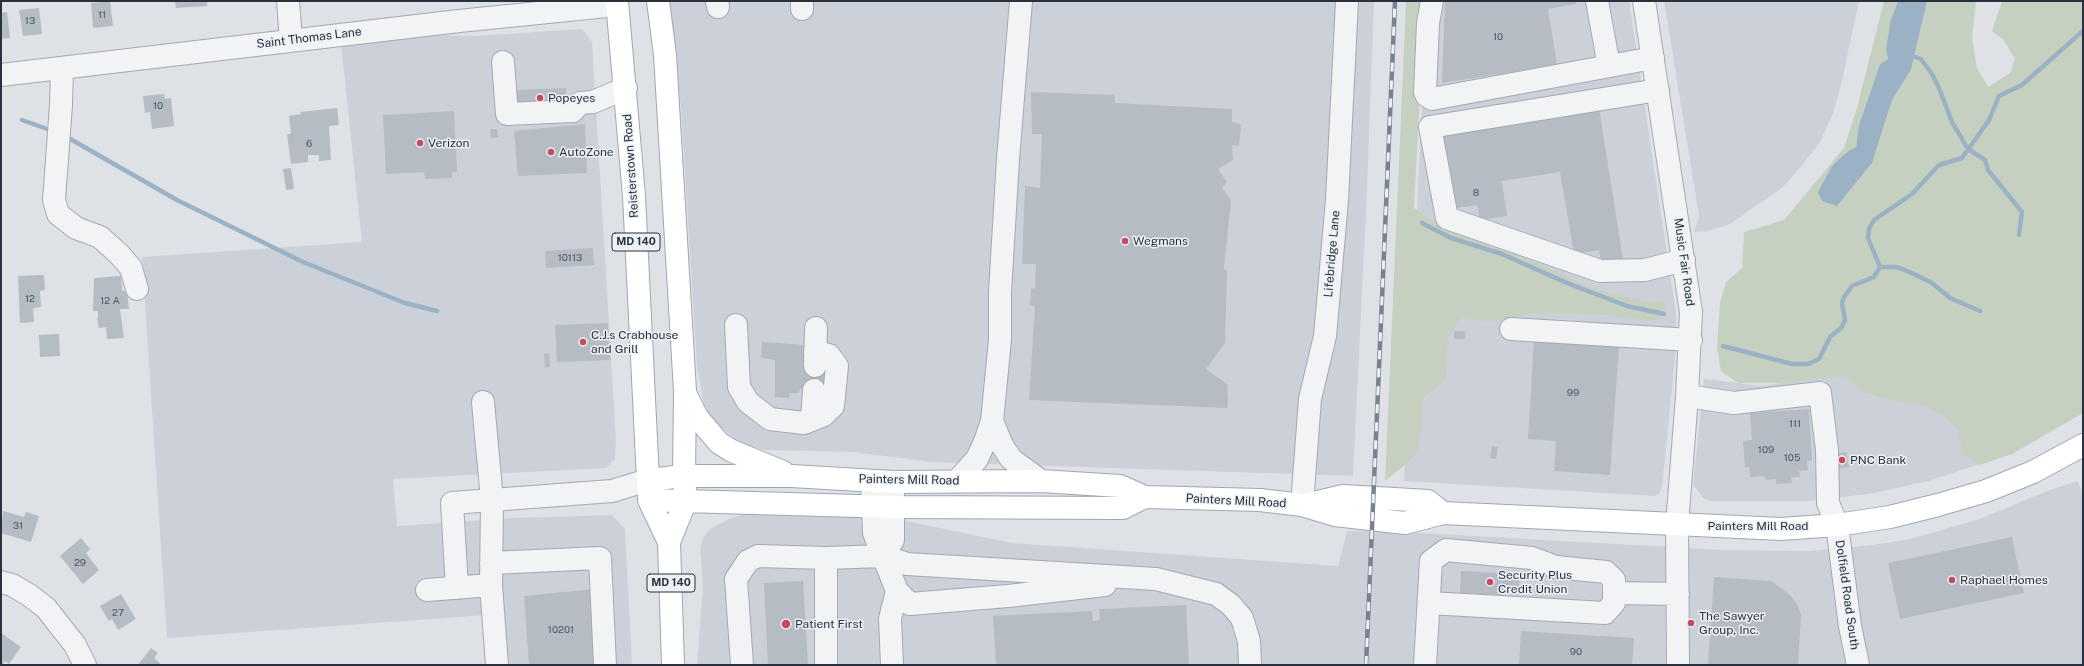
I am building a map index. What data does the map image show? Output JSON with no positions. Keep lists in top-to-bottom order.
{
  "streets": {
    "main road": ["Reisterstown Road", "MD 140", "Painters Mill Road"],
    "street": [
      "Saint Thomas Lane",
      "Lifebridge Lane",
      "Music Fair Road",
      "Dolfield Road South"
    ]
  },
  "crossings": [
    ["Saint Thomas Lane", "Reisterstown Road"],
    ["Reisterstown Road", "Painters Mill Road"],
    ["Lifebridge Lane", "Painters Mill Road"],
    ["Music Fair Road", "Painters Mill Road"],
    ["Music Fair Road", "Dolfield Road South"],
    ["Painters Mill Road", "Dolfield Road South"]
  ],
  "places": [
    "Popeyes",
    "Verizon",
    "AutoZone",
    "Wegmans",
    "C.J.s Crabhouse and Grill",
    "PNC Bank",
    "Raphael Homes",
    "Security Plus Credit Union",
    "The Sawyer Group, Inc.",
    "Patient First"
  ],
  "house_numbers": [
    "11",
    "13",
    "10",
    "10",
    "6",
    "8",
    "10113",
    "12",
    "12 A",
    "99",
    "111",
    "109",
    "105",
    "31",
    "29",
    "27",
    "10201",
    "90"
  ]
}
